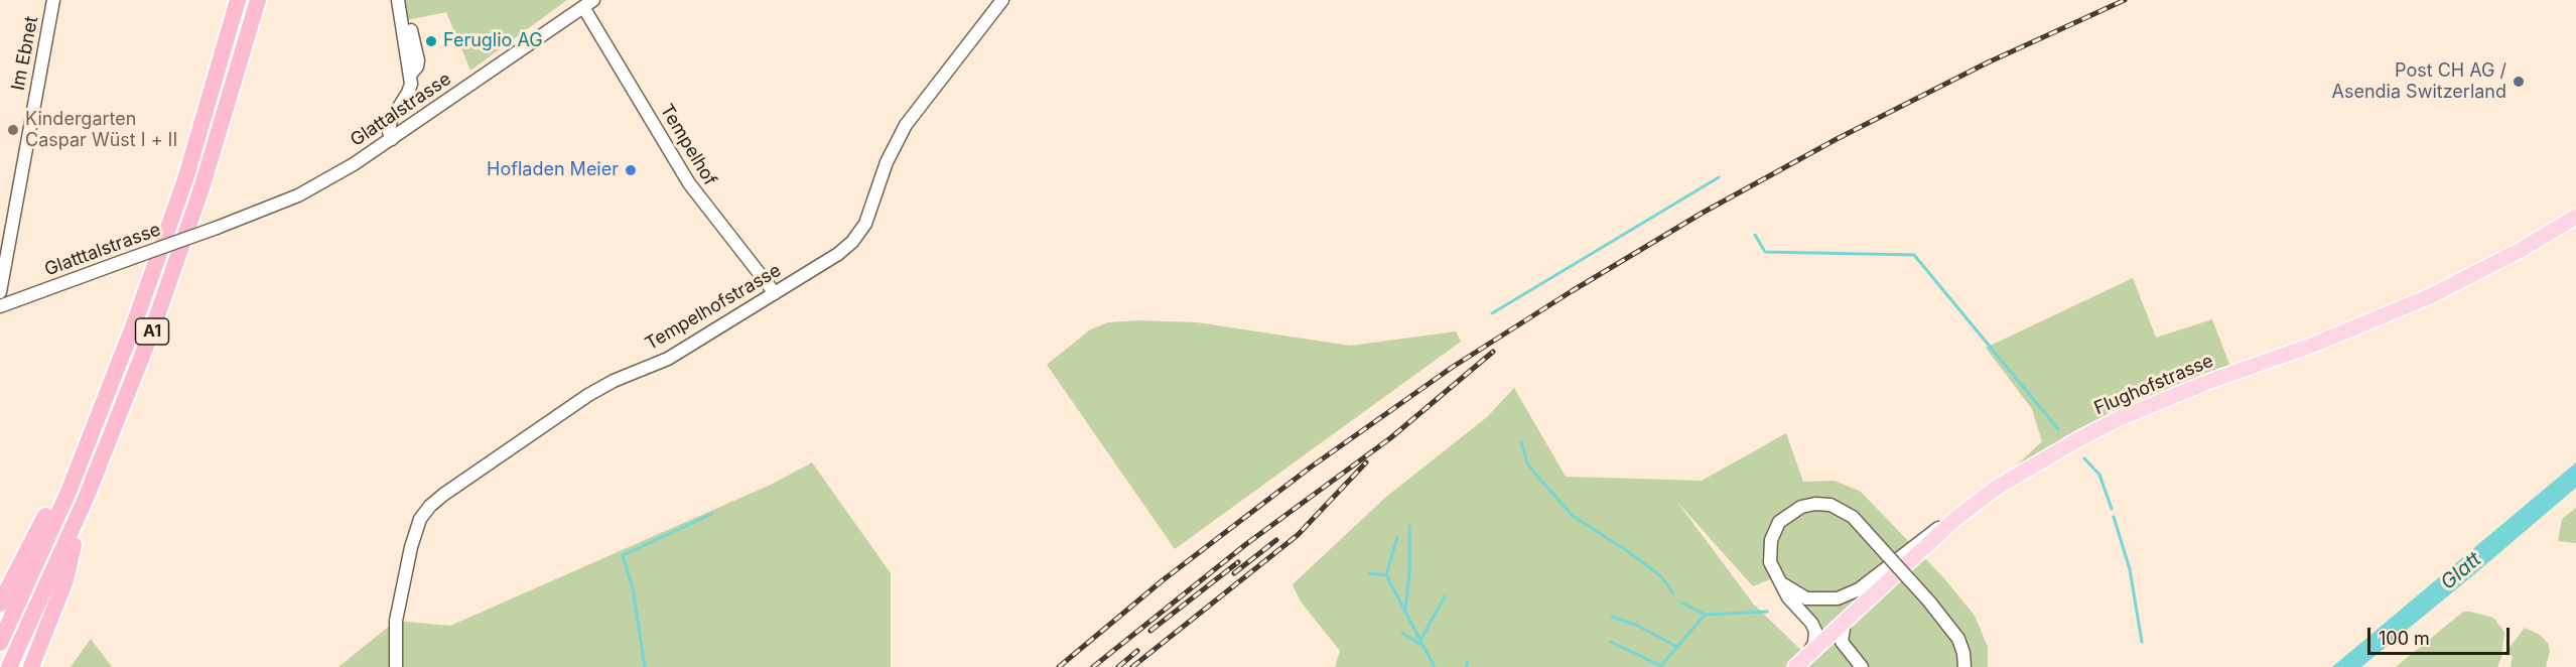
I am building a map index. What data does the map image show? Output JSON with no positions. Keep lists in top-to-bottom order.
{
  "streets": {
    "highway": ["A1"],
    "main road": ["Flughofstrasse"],
    "street": [
      "Im Ebnet",
      "Glattalstrasse",
      "Tempelhof",
      "Glatttalstrasse",
      "Tempelhofstrasse"
    ]
  },
  "crossings": [
    ["Im Ebnet", "Glatttalstrasse"],
    ["Glattalstrasse", "Tempelhof"],
    ["Glattalstrasse", "Glatttalstrasse"],
    ["Tempelhof", "Tempelhofstrasse"]
  ],
  "water": ["Glatt"],
  "places": [
    "Feruglio AG",
    "Post CH AG / Asendia Switzerland",
    "Kindergarten Caspar Wüst I + II",
    "Hofladen Meier"
  ],
  "scale_bar": "100 m"
}
